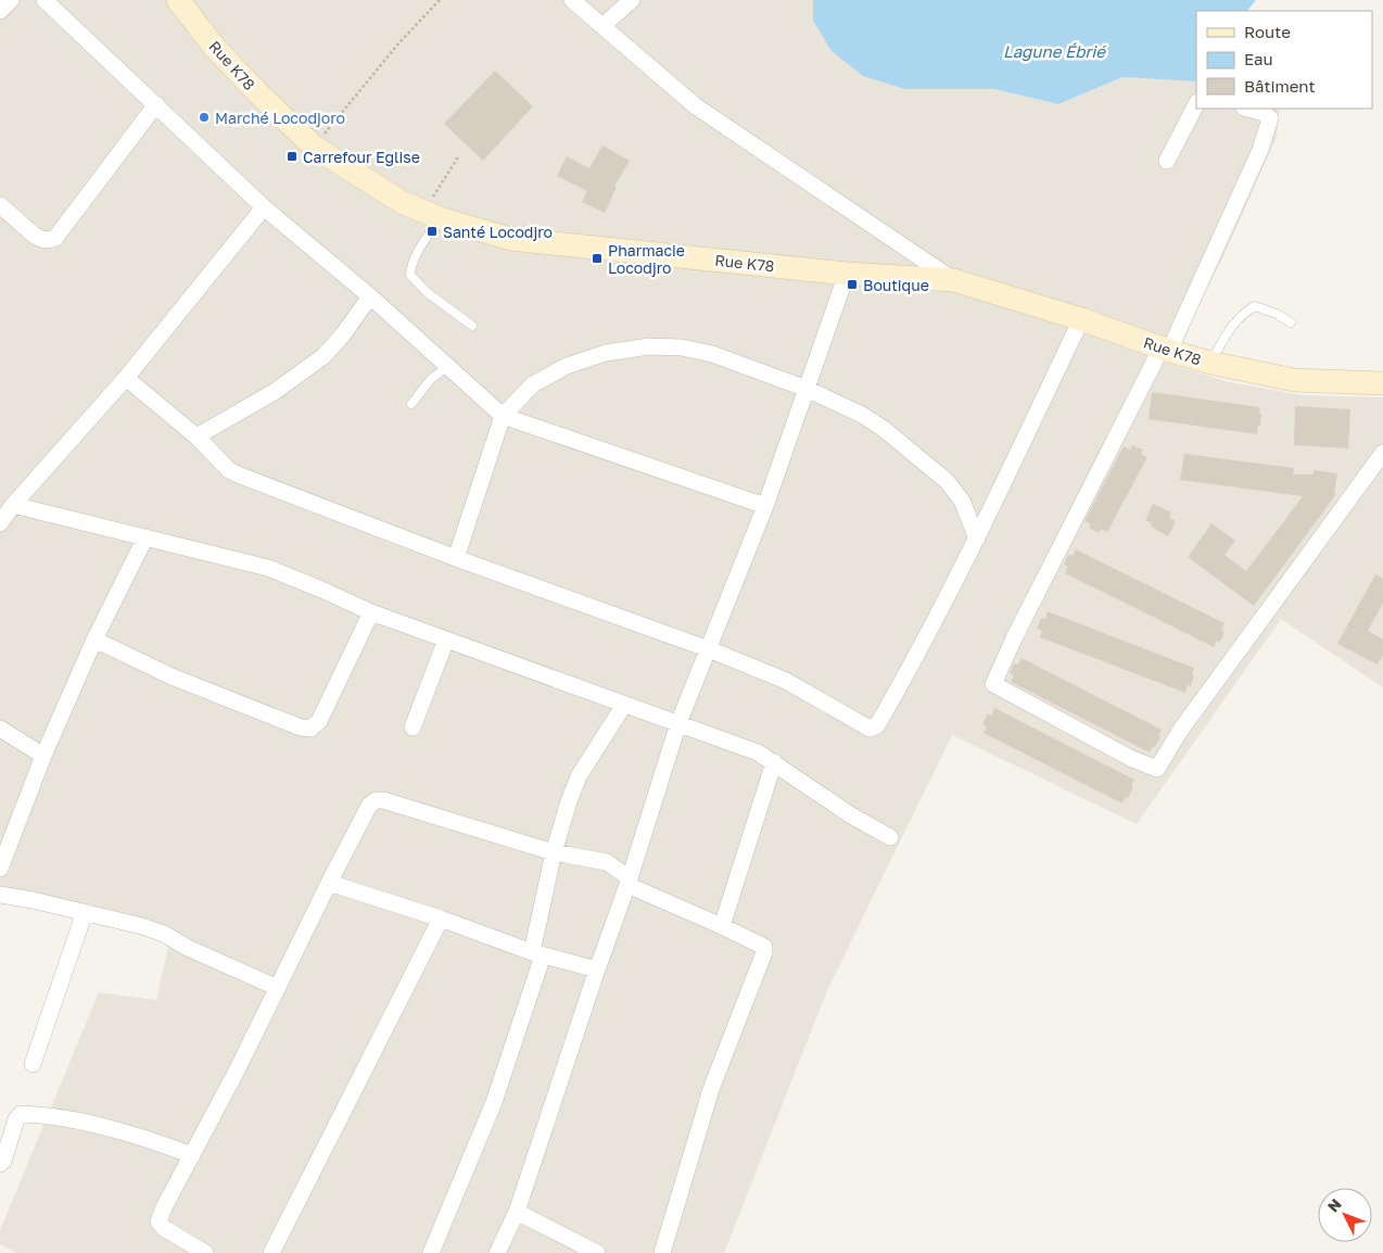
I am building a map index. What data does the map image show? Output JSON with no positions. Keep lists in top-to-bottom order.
{
  "streets": {
    "street": ["Rue K78"]
  },
  "water": ["Lagune Ébrié"],
  "places": {
    "other": ["Marché Locodjoro"],
    "transit": [
      "Carrefour Eglise",
      "Santé Locodjro",
      "Pharmacie Locodjro",
      "Boutique"
    ]
  },
  "legend": ["Route", "Eau", "Bâtiment"],
  "north": "top left"
}
